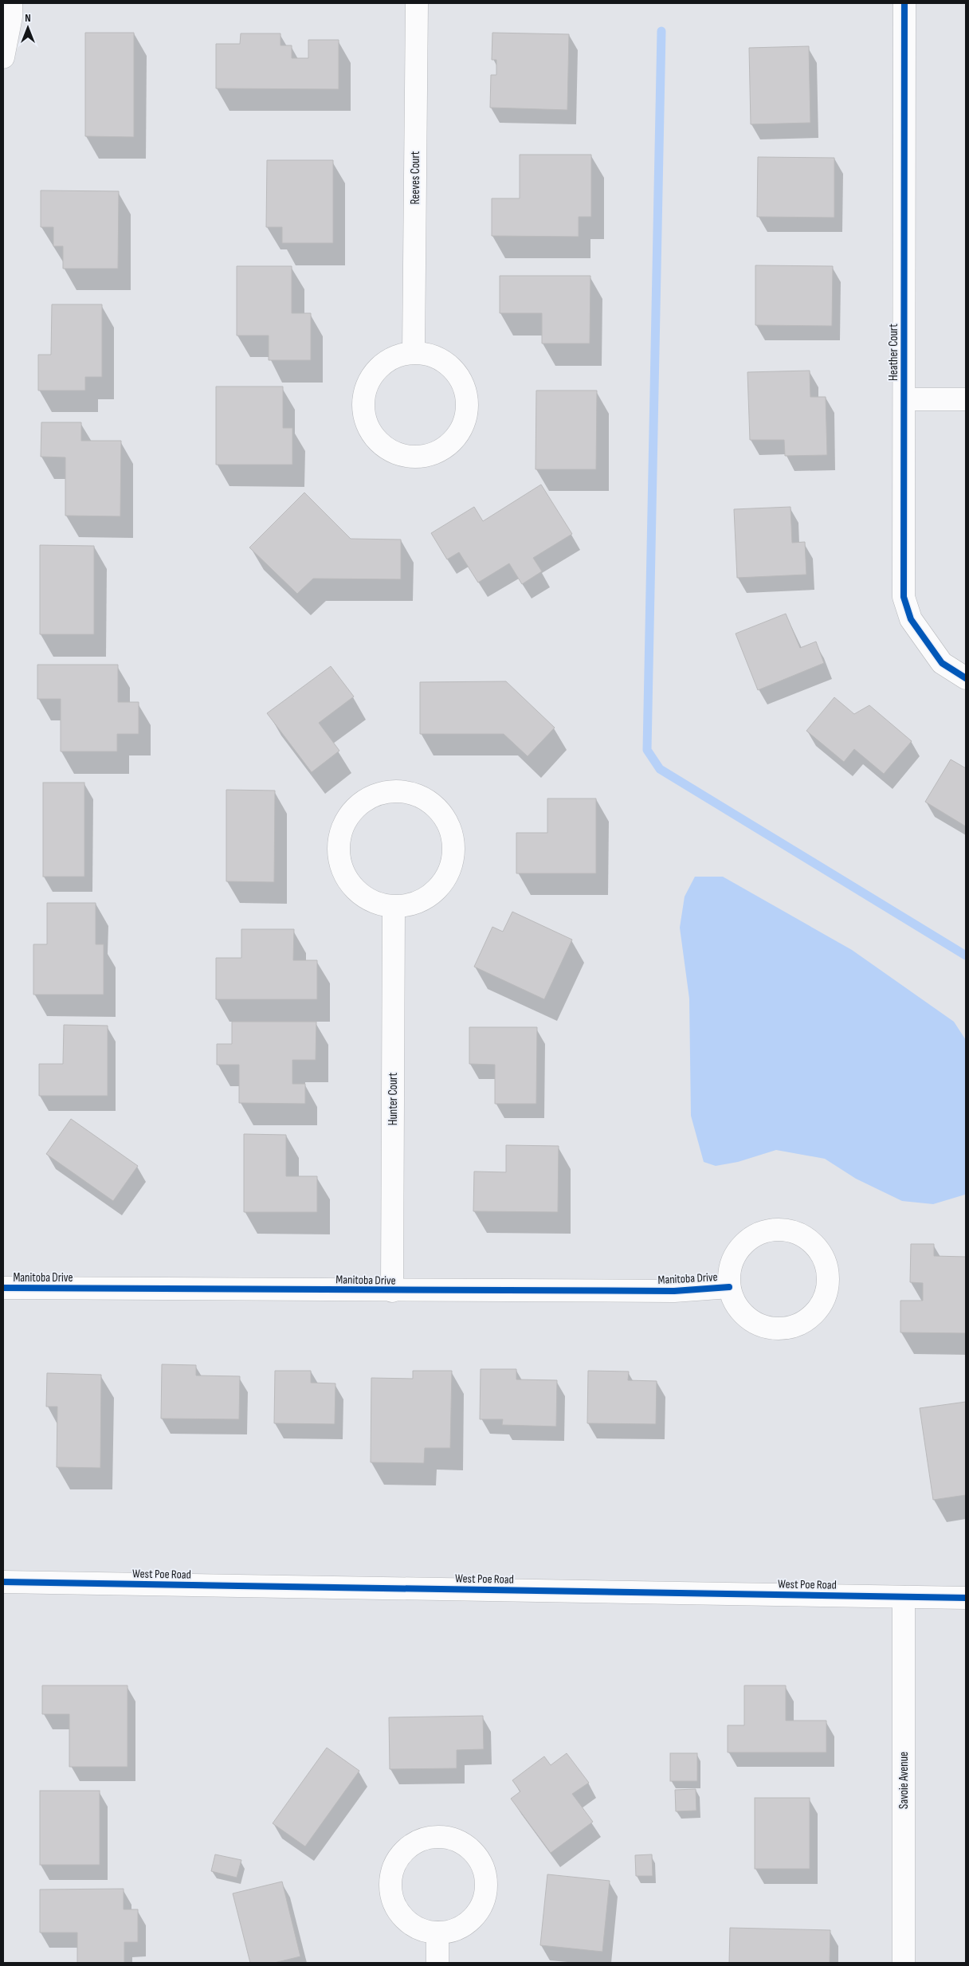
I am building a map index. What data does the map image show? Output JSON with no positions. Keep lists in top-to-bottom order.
{
  "streets": {
    "street": [
      "Reeves Court",
      "Heather Court",
      "Hunter Court",
      "Manitoba Drive",
      "West Poe Road",
      "Savoie Avenue"
    ]
  },
  "crossings": [
    ["Hunter Court", "Manitoba Drive"],
    ["West Poe Road", "Savoie Avenue"]
  ],
  "north": "top"
}
